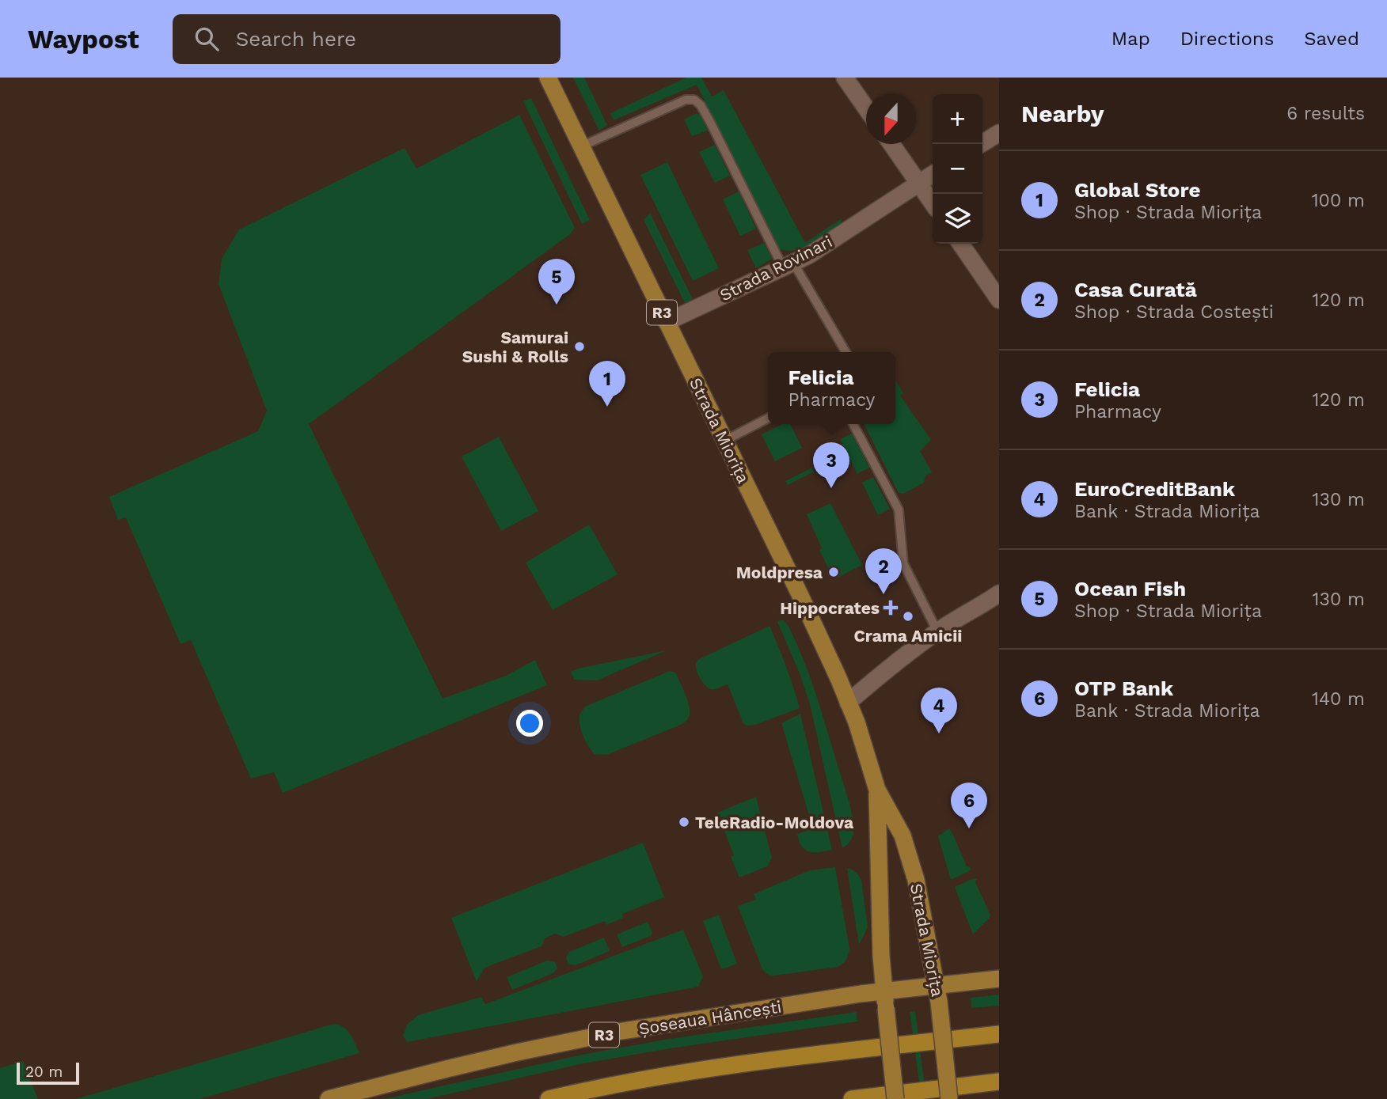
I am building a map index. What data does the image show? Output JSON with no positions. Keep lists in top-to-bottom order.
{
  "streets": {
    "main road": ["R3", "Strada Miorița", "Șoseaua Hâncești"],
    "street": ["Strada Rovinari"]
  },
  "crossings": [
    ["Strada Rovinari", "Strada Miorița"],
    ["Strada Miorița", "Șoseaua Hâncești"]
  ],
  "places": {
    "other": [
      "Samurai Sushi & Rolls",
      "Moldpresa",
      "Crama Amicii",
      "TeleRadio-Moldova"
    ],
    "health": ["Hippocrates"]
  },
  "scale_bar": "20 m",
  "north": "bottom",
  "page": {
    "header": "Waypost",
    "search": "Search here",
    "nav": ["Map", "Directions", "Saved"],
    "heading": ["Nearby", "6 results"],
    "map_buttons": ["+", "−"],
    "list": [
      {
        "mark": "1",
        "name": "Global Store",
        "note": "Shop · Strada Miorița",
        "value": "100 m"
      },
      {
        "mark": "2",
        "name": "Casa Curată",
        "note": "Shop · Strada Costești",
        "value": "120 m"
      },
      {
        "mark": "3",
        "name": "Felicia",
        "note": "Pharmacy",
        "value": "120 m"
      },
      {
        "mark": "4",
        "name": "EuroCreditBank",
        "note": "Bank · Strada Miorița",
        "value": "130 m"
      },
      {
        "mark": "5",
        "name": "Ocean Fish",
        "note": "Shop · Strada Miorița",
        "value": "130 m"
      },
      {
        "mark": "6",
        "name": "OTP Bank",
        "note": "Bank · Strada Miorița",
        "value": "140 m"
      }
    ],
    "pins": [
      "5",
      "1",
      "3",
      "2",
      "4",
      "6"
    ],
    "popup": ["Felicia", "Pharmacy"],
    "scale": "20 m"
  }
}
